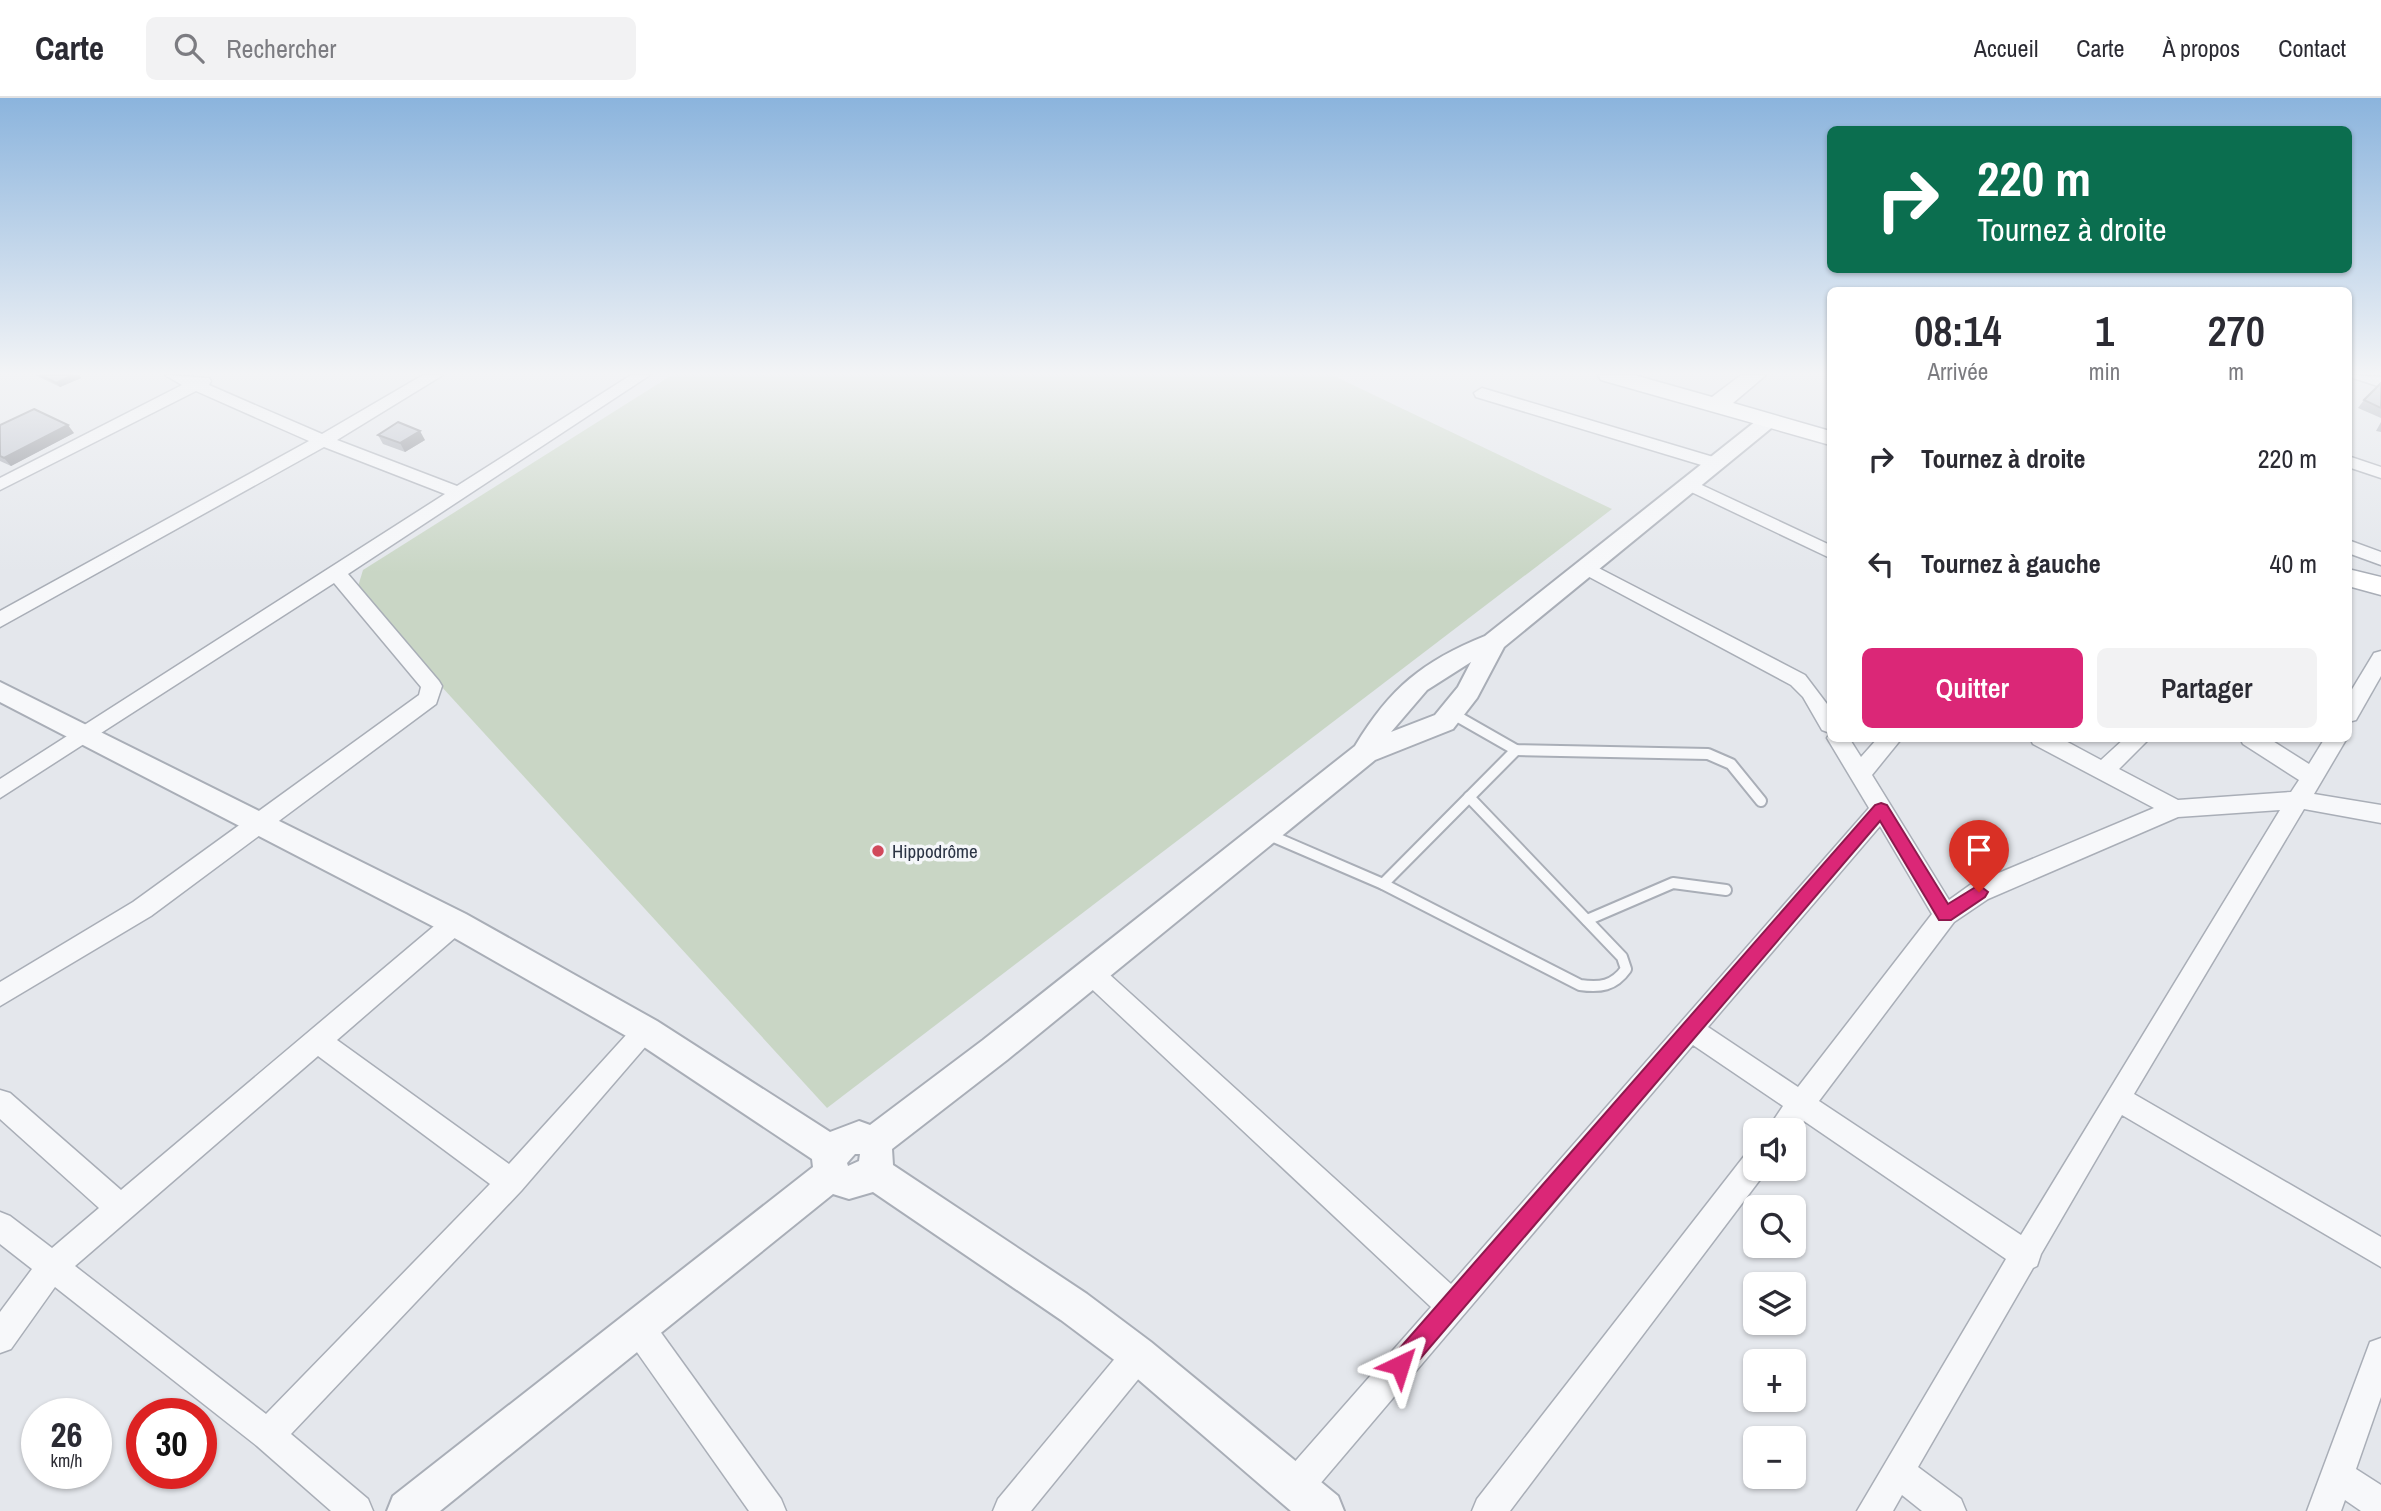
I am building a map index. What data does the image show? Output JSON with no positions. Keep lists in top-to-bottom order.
{
  "places": ["Hippodrôme"],
  "page": {
    "header": "Carte",
    "search": "Rechercher",
    "nav": [
      "Accueil",
      "Carte",
      "À propos",
      "Contact"
    ],
    "turn": ["220 m", "Tournez à droite"],
    "eta": [
      "08:14",
      "Arrivée",
      "1",
      "min",
      "270",
      "m"
    ],
    "list": [
      {
        "name": "Tournez à droite",
        "value": "220 m"
      },
      {
        "name": "Tournez à gauche",
        "value": "40 m"
      }
    ],
    "buttons": ["Quitter", "Partager"],
    "map_buttons": ["+", "−"],
    "speed": "26 km/h",
    "limit": "30"
  }
}
